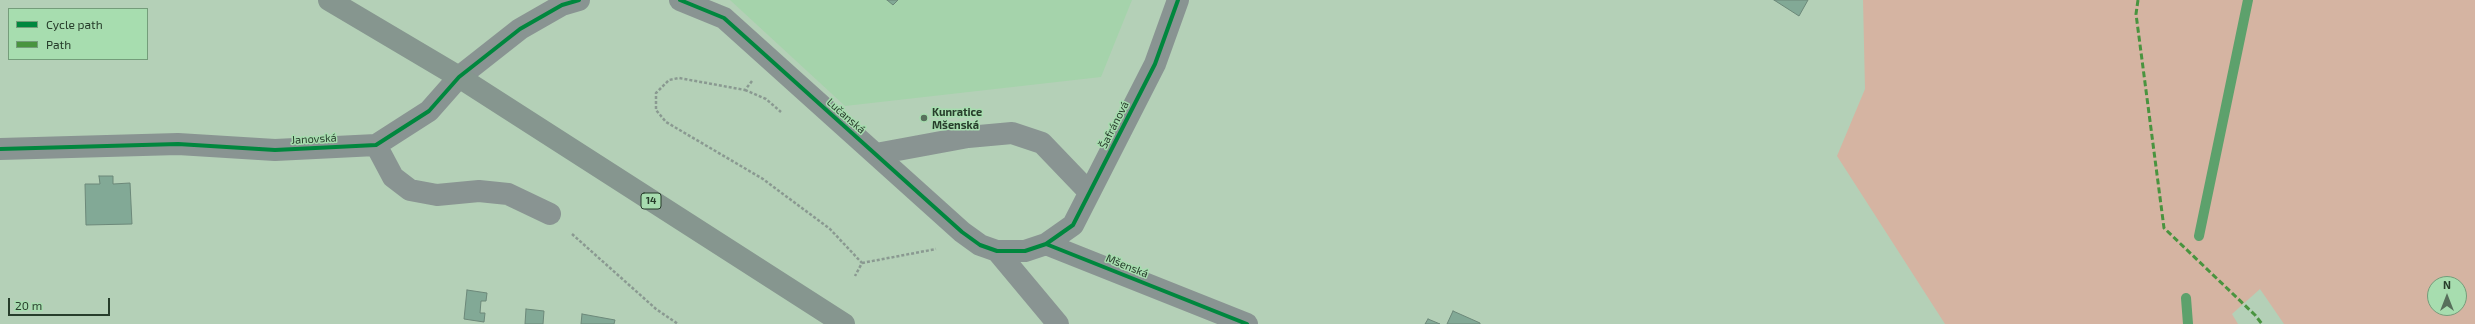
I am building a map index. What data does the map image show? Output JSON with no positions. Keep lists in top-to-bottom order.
{
  "streets": {
    "main road": ["14"],
    "street": [
      "Lučanská",
      "Šafránová",
      "Janovská",
      "Mšenská"
    ]
  },
  "crossings": [
    ["Šafránová", "Mšenská"]
  ],
  "places": ["Kunratice Mšenská"],
  "legend": ["Cycle path", "Path"],
  "scale_bar": "20 m",
  "north": "top"
}
